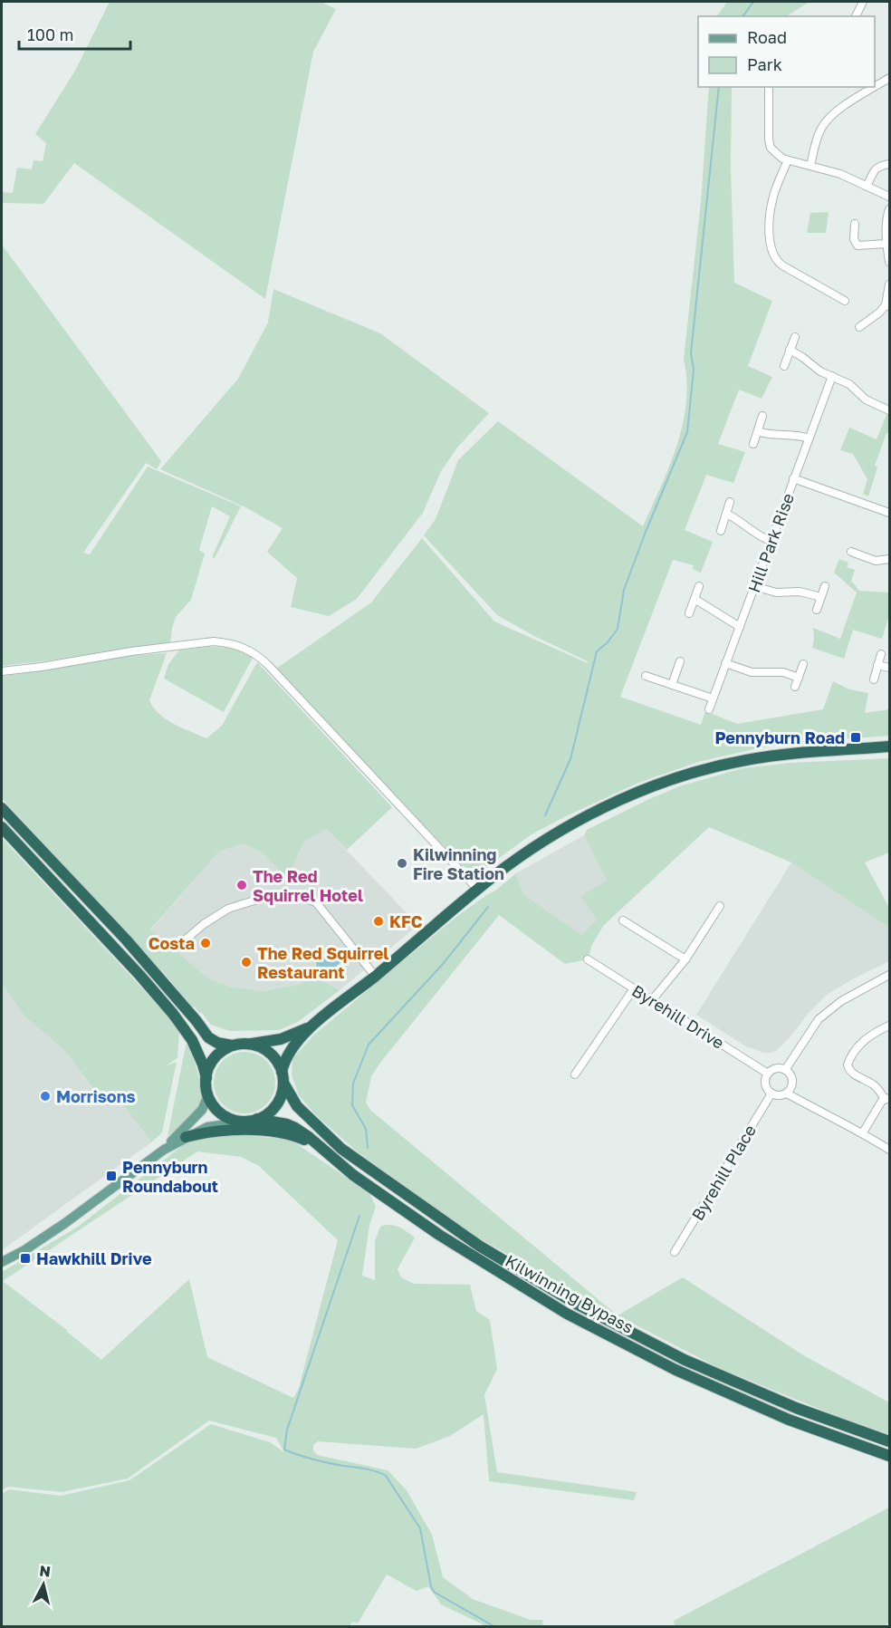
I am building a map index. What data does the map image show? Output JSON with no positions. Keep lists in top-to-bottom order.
{
  "streets": {
    "highway": ["Kilwinning Bypass"],
    "street": ["Hill Park Rise", "Byrehill Drive", "Byrehill Place"]
  },
  "crossings": [
    ["Byrehill Drive", "Byrehill Place"]
  ],
  "places": {
    "transit": ["Pennyburn Road", "Pennyburn Roundabout", "Hawkhill Drive"],
    "other": [
      "Kilwinning Fire Station",
      "The Red Squirrel Hotel",
      "KFC",
      "Costa",
      "The Red Squirrel Restaurant",
      "Morrisons"
    ]
  },
  "legend": ["Road", "Park"],
  "scale_bar": "100 m",
  "north": "top"
}
